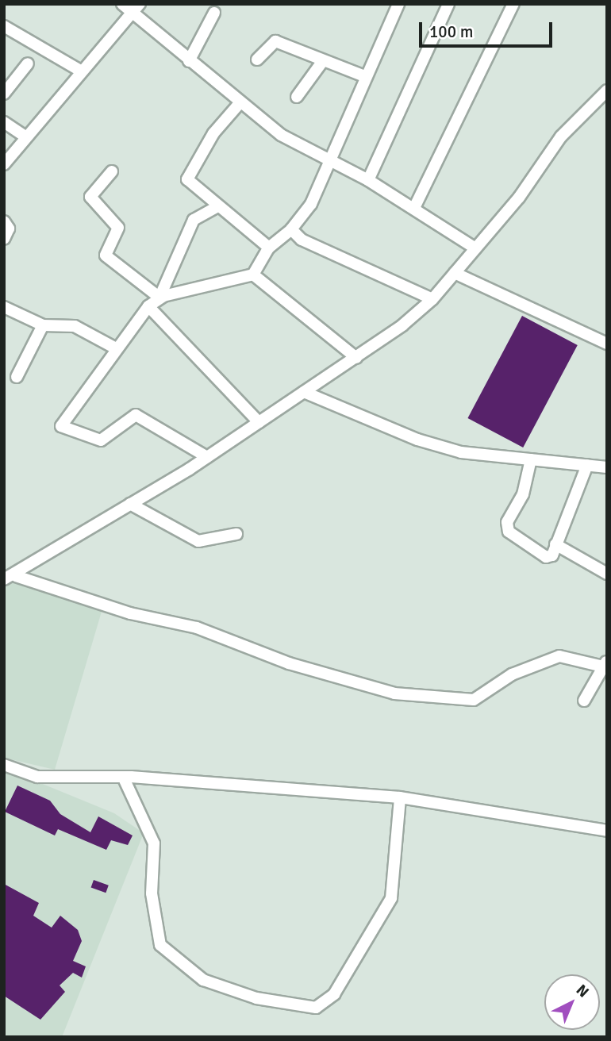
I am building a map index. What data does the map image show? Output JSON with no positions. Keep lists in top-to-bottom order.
{
  "scale_bar": "100 m",
  "north": "top right"
}
